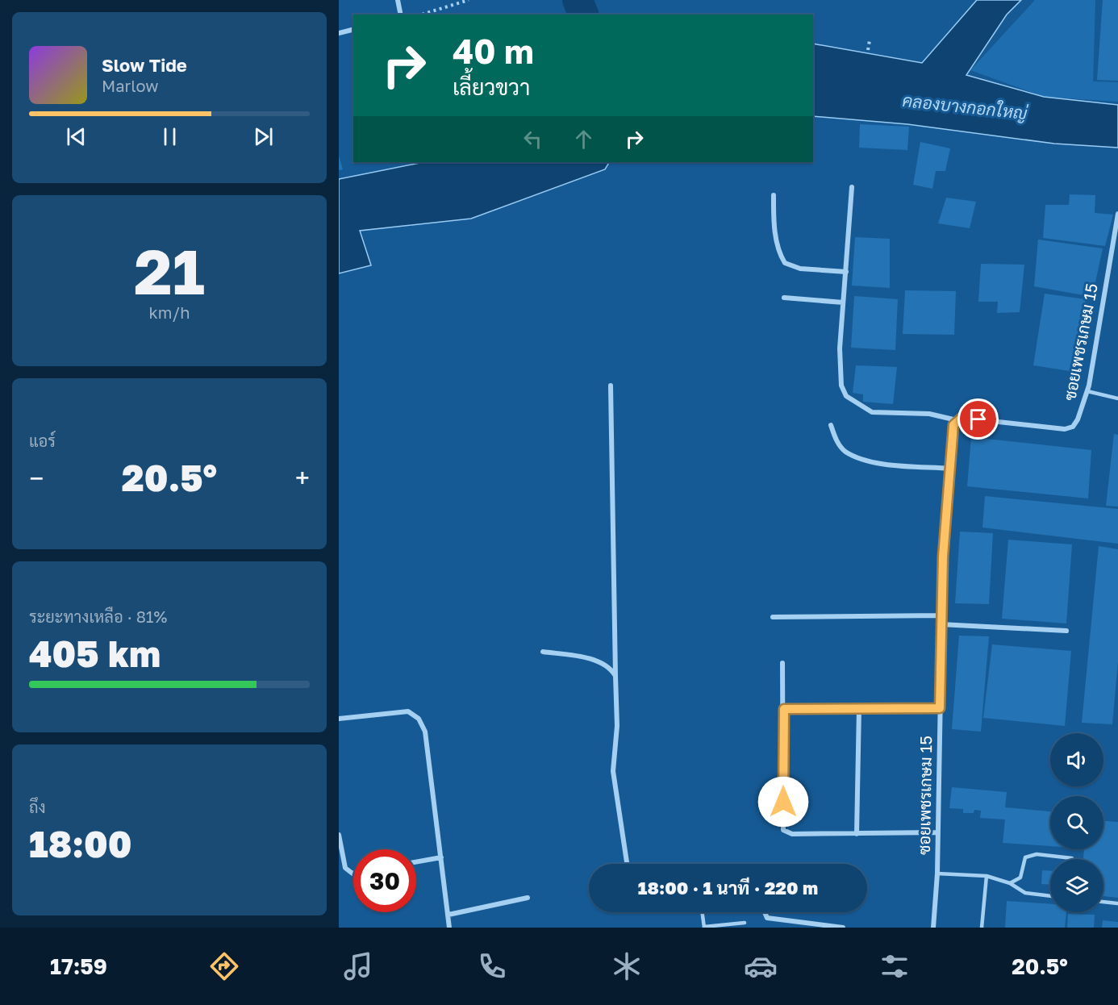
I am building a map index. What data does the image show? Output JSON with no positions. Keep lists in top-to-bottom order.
{
  "streets": {
    "street": ["ซอยเพชรเกษม 15"]
  },
  "water": ["คลองบางกอกใหญ่"],
  "page": {
    "turn": ["40 m", "เลี้ยวขวา"],
    "song": ["Slow Tide", "Marlow"],
    "tile": [
      ["21", "km/h"],
      "แอร์",
      ["ระยะทางเหลือ · 81%", "405 km"],
      ["ถึง", "18:00"]
    ],
    "heat": ["−", "20.5°", "+"],
    "limit": "30",
    "trip": "18:00 · 1 นาที · 220 m",
    "tabs": ["17:59", "20.5°"]
  }
}
